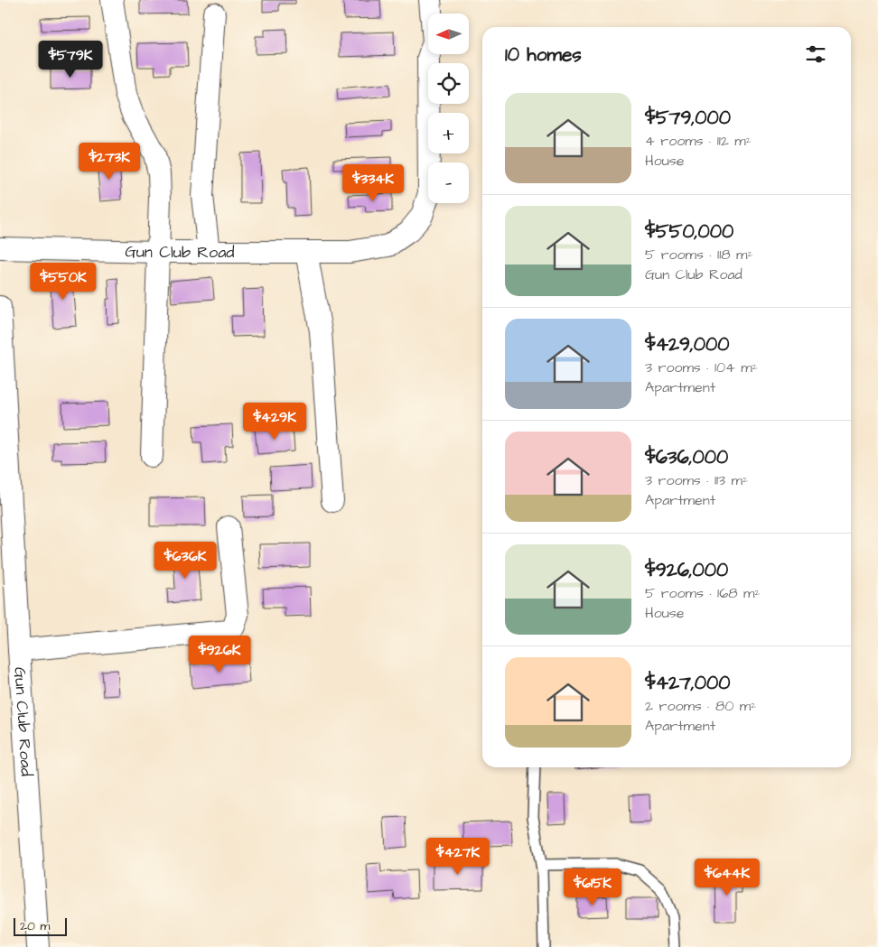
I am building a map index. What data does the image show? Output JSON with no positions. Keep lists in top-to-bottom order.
{
  "streets": {
    "street": ["Gun Club Road"]
  },
  "scale_bar": "20 m",
  "north": "left",
  "page": {
    "map_buttons": ["+", "−"],
    "heading": "10 homes",
    "price": [
      "$579K",
      "$273K",
      "$334K",
      "$550K",
      "$429K",
      "$636K",
      "$926K",
      "$427K",
      "$644K",
      "$615K"
    ],
    "list": [
      {
        "name": "$579,000",
        "note": "4 rooms · 112 m² · House"
      },
      {
        "name": "$550,000",
        "note": "5 rooms · 118 m² · Gun Club Road"
      },
      {
        "name": "$429,000",
        "note": "3 rooms · 104 m² · Apartment"
      },
      {
        "name": "$636,000",
        "note": "3 rooms · 113 m² · Apartment"
      },
      {
        "name": "$926,000",
        "note": "5 rooms · 168 m² · House"
      },
      {
        "name": "$427,000",
        "note": "2 rooms · 80 m² · Apartment"
      }
    ],
    "scale": "20 m"
  }
}
